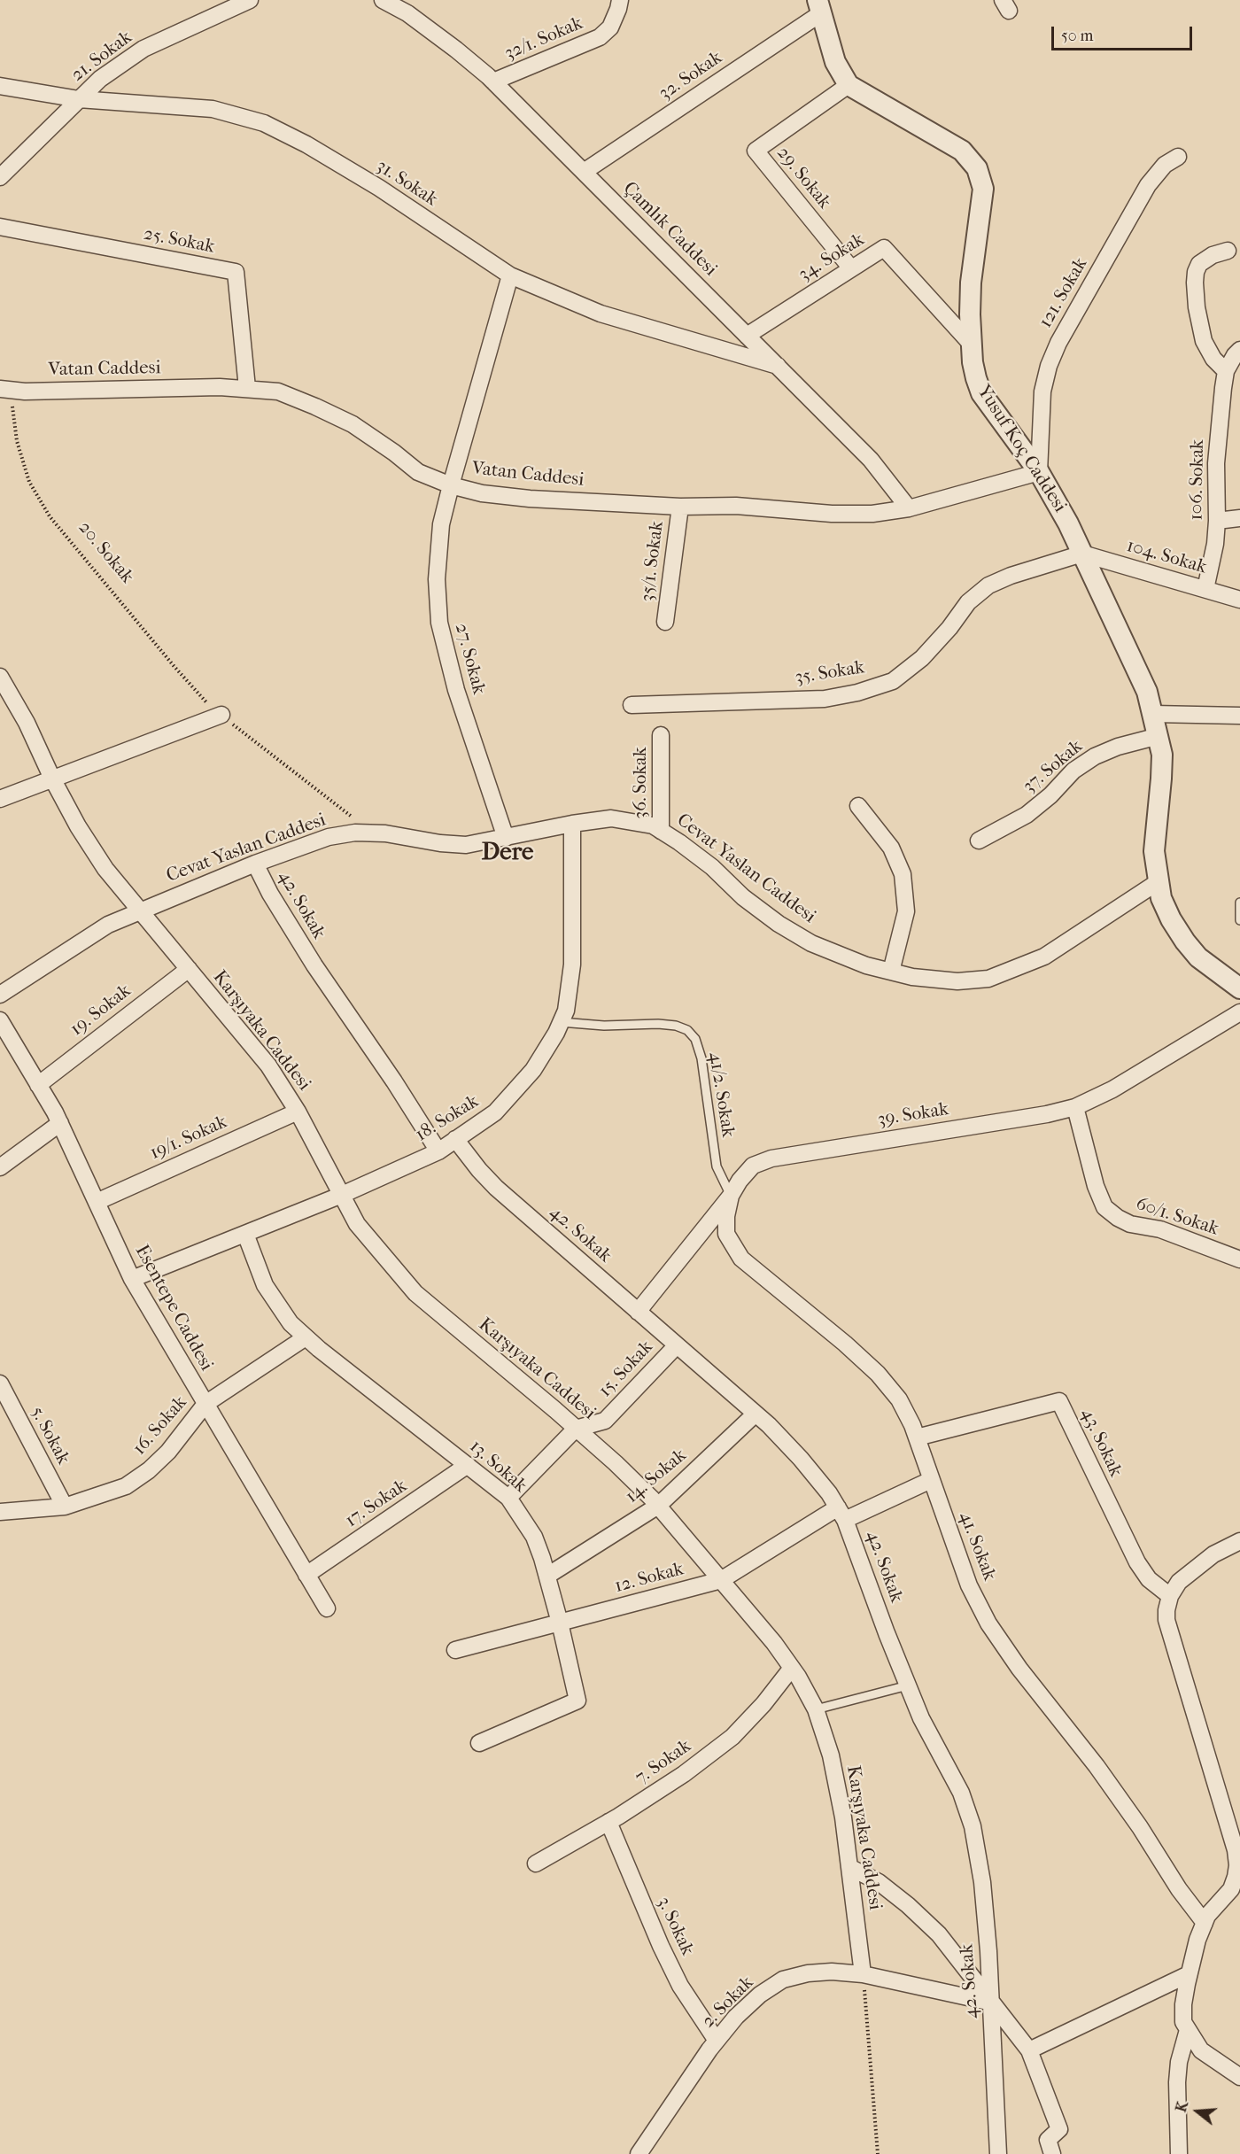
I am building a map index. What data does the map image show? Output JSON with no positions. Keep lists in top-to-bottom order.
{
  "streets": {
    "street": [
      "32/1. Sokak",
      "21. Sokak",
      "32. Sokak",
      "29. Sokak",
      "31. Sokak",
      "Çamlık Caddesi",
      "25. Sokak",
      "34. Sokak",
      "121. Sokak",
      "Vatan Caddesi",
      "Yusuf Koç Caddesi",
      "106. Sokak",
      "104. Sokak",
      "35/1. Sokak",
      "27. Sokak",
      "35. Sokak",
      "37. Sokak",
      "36. Sokak",
      "Cevat Yaslan Caddesi",
      "42. Sokak",
      "19. Sokak",
      "Karşıyaka Caddesi",
      "39. Sokak",
      "18. Sokak",
      "19/1. Sokak",
      "60/1. Sokak",
      "Esentepe Caddesi",
      "15. Sokak",
      "16. Sokak",
      "5. Sokak",
      "43. Sokak",
      "13. Sokak",
      "14. Sokak",
      "17. Sokak",
      "41. Sokak",
      "12. Sokak",
      "7. Sokak",
      "3. Sokak",
      "2. Sokak"
    ],
    "lane": ["41/2. Sokak"],
    "path": ["20. Sokak"]
  },
  "crossings": [
    ["32/1. Sokak", "Çamlık Caddesi"],
    ["21. Sokak", "31. Sokak"],
    ["32. Sokak", "Çamlık Caddesi"],
    ["29. Sokak", "34. Sokak"],
    ["29. Sokak", "Yusuf Koç Caddesi"],
    ["31. Sokak", "Çamlık Caddesi"],
    ["Çamlık Caddesi", "34. Sokak"],
    ["Çamlık Caddesi", "Vatan Caddesi"],
    ["25. Sokak", "Vatan Caddesi"],
    ["34. Sokak", "Yusuf Koç Caddesi"],
    ["121. Sokak", "Vatan Caddesi"],
    ["121. Sokak", "Yusuf Koç Caddesi"],
    ["Vatan Caddesi", "Yusuf Koç Caddesi"],
    ["Vatan Caddesi", "20. Sokak"],
    ["Vatan Caddesi", "35/1. Sokak"],
    ["Vatan Caddesi", "27. Sokak"],
    ["Yusuf Koç Caddesi", "104. Sokak"],
    ["Yusuf Koç Caddesi", "35. Sokak"],
    ["Yusuf Koç Caddesi", "37. Sokak"],
    ["Yusuf Koç Caddesi", "Cevat Yaslan Caddesi"],
    ["106. Sokak", "104. Sokak"],
    ["20. Sokak", "Cevat Yaslan Caddesi"],
    ["104. Sokak", "35. Sokak"],
    ["27. Sokak", "Cevat Yaslan Caddesi"],
    ["36. Sokak", "Cevat Yaslan Caddesi"],
    ["Cevat Yaslan Caddesi", "42. Sokak"],
    ["Cevat Yaslan Caddesi", "Karşıyaka Caddesi"],
    ["Cevat Yaslan Caddesi", "18. Sokak"],
    ["42. Sokak", "39. Sokak"],
    ["42. Sokak", "18. Sokak"],
    ["42. Sokak", "15. Sokak"],
    ["42. Sokak", "14. Sokak"],
    ["42. Sokak", "12. Sokak"],
    ["42. Sokak", "2. Sokak"],
    ["19. Sokak", "Karşıyaka Caddesi"],
    ["19. Sokak", "Esentepe Caddesi"],
    ["Karşıyaka Caddesi", "18. Sokak"],
    ["Karşıyaka Caddesi", "19/1. Sokak"],
    ["Karşıyaka Caddesi", "15. Sokak"],
    ["Karşıyaka Caddesi", "14. Sokak"],
    ["Karşıyaka Caddesi", "12. Sokak"],
    ["Karşıyaka Caddesi", "7. Sokak"],
    ["Karşıyaka Caddesi", "2. Sokak"],
    ["41/2. Sokak", "39. Sokak"],
    ["41/2. Sokak", "18. Sokak"],
    ["41/2. Sokak", "41. Sokak"],
    ["39. Sokak", "60/1. Sokak"],
    ["39. Sokak", "41. Sokak"],
    ["18. Sokak", "Esentepe Caddesi"],
    ["18. Sokak", "13. Sokak"],
    ["19/1. Sokak", "Esentepe Caddesi"],
    ["Esentepe Caddesi", "16. Sokak"],
    ["Esentepe Caddesi", "17. Sokak"],
    ["16. Sokak", "5. Sokak"],
    ["16. Sokak", "13. Sokak"],
    ["43. Sokak", "41. Sokak"],
    ["13. Sokak", "14. Sokak"],
    ["13. Sokak", "17. Sokak"],
    ["13. Sokak", "12. Sokak"],
    ["41. Sokak", "12. Sokak"],
    ["7. Sokak", "3. Sokak"],
    ["3. Sokak", "2. Sokak"]
  ],
  "districts": ["Dere"],
  "scale_bar": "50 m",
  "north": "left"
}
